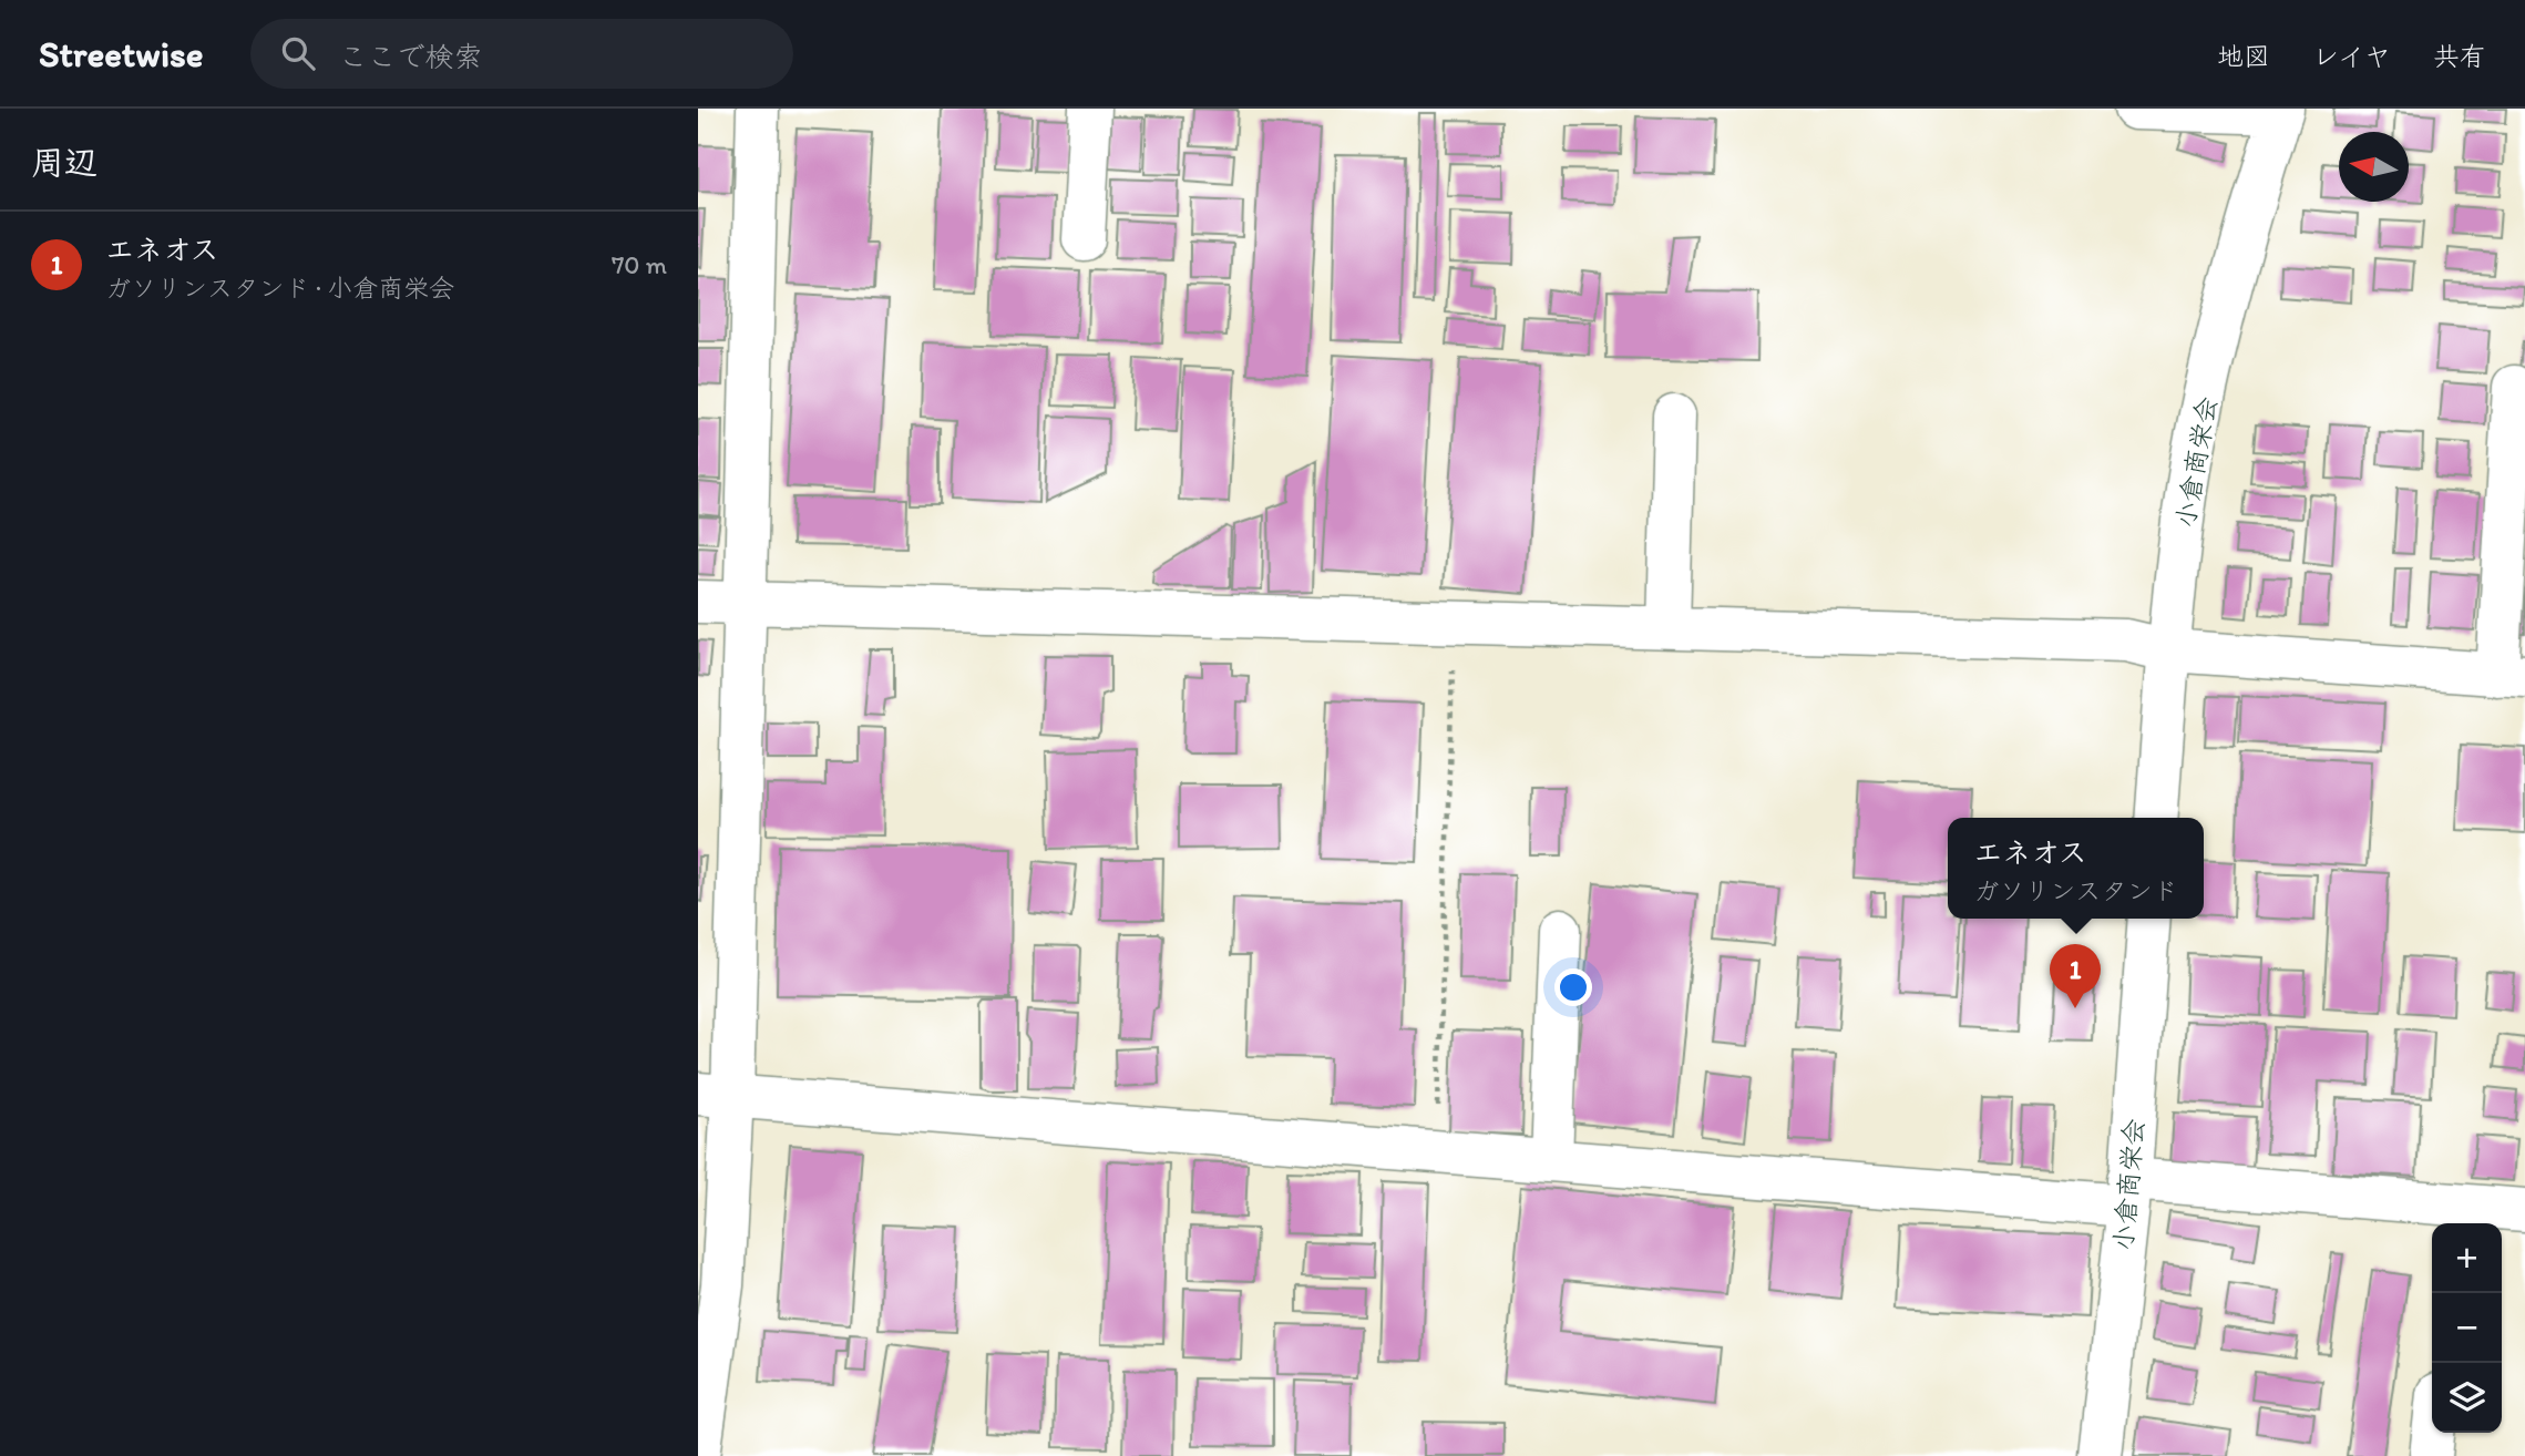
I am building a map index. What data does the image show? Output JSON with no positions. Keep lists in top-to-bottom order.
{
  "streets": {
    "street": ["小倉商栄会"]
  },
  "north": "left",
  "page": {
    "header": "Streetwise",
    "search": "ここで検索",
    "nav": ["地図", "レイヤ", "共有"],
    "heading": "周辺",
    "list": [
      {
        "mark": "1",
        "name": "エネオス",
        "note": "ガソリンスタンド · 小倉商栄会",
        "value": "70 m"
      }
    ],
    "popup": ["エネオス", "ガソリンスタンド"],
    "pins": "1",
    "map_buttons": ["+", "−"]
  }
}
